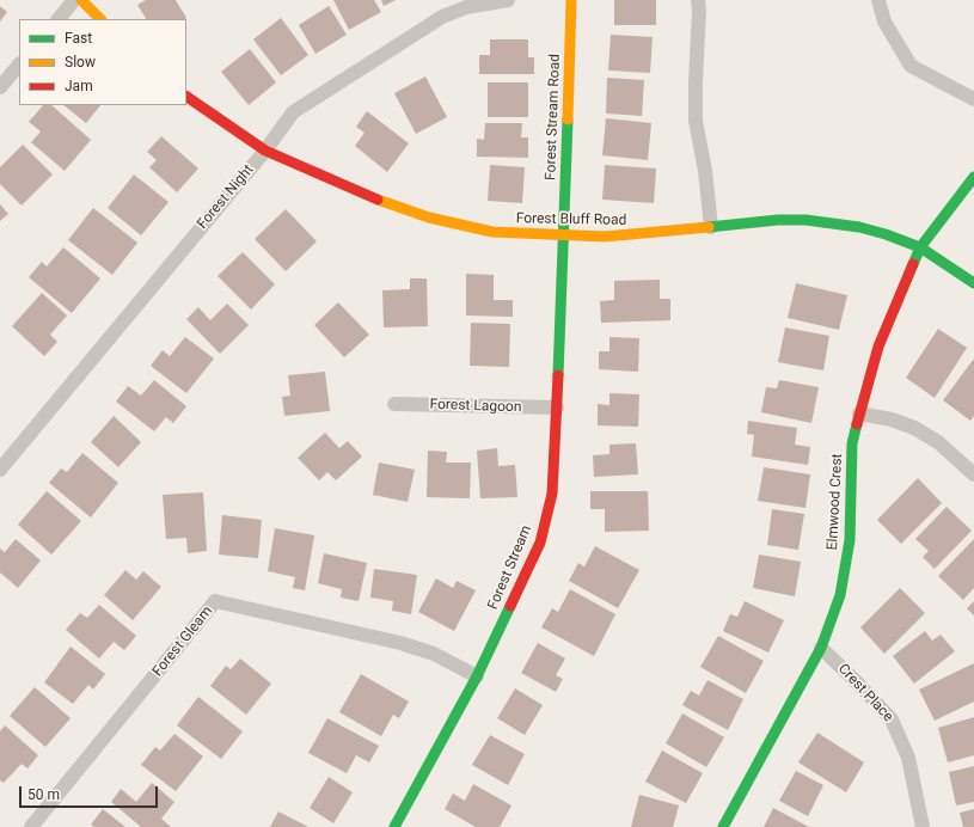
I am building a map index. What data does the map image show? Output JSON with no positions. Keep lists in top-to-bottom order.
{
  "streets": {
    "street": [
      "Forest Stream Road",
      "Forest Night",
      "Forest Bluff Road",
      "Forest Lagoon",
      "Elmwood Crest",
      "Forest Stream",
      "Forest Gleam",
      "Crest Place"
    ]
  },
  "crossings": [
    ["Forest Stream Road", "Forest Bluff Road"],
    ["Forest Stream Road", "Forest Stream"],
    ["Forest Night", "Forest Bluff Road"],
    ["Forest Bluff Road", "Elmwood Crest"],
    ["Forest Bluff Road", "Forest Stream"],
    ["Forest Lagoon", "Forest Stream"],
    ["Elmwood Crest", "Crest Place"],
    ["Forest Stream", "Forest Gleam"]
  ],
  "legend": ["Fast", "Slow", "Jam"],
  "scale_bar": "50 m"
}
